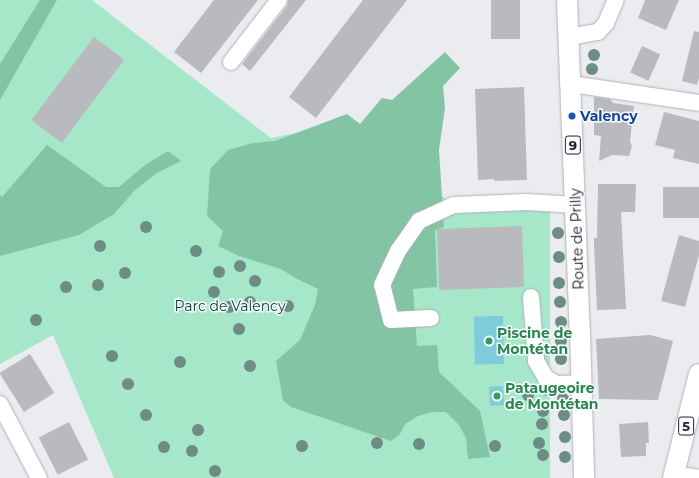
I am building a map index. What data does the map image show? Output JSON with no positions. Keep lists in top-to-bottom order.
{
  "streets": {
    "main road": ["9", "Route de Prilly", "5"]
  },
  "parks": ["Parc de Valency"],
  "places": ["Valency", "Piscine de Montétan", "Pataugeoire de Montétan"]
}
